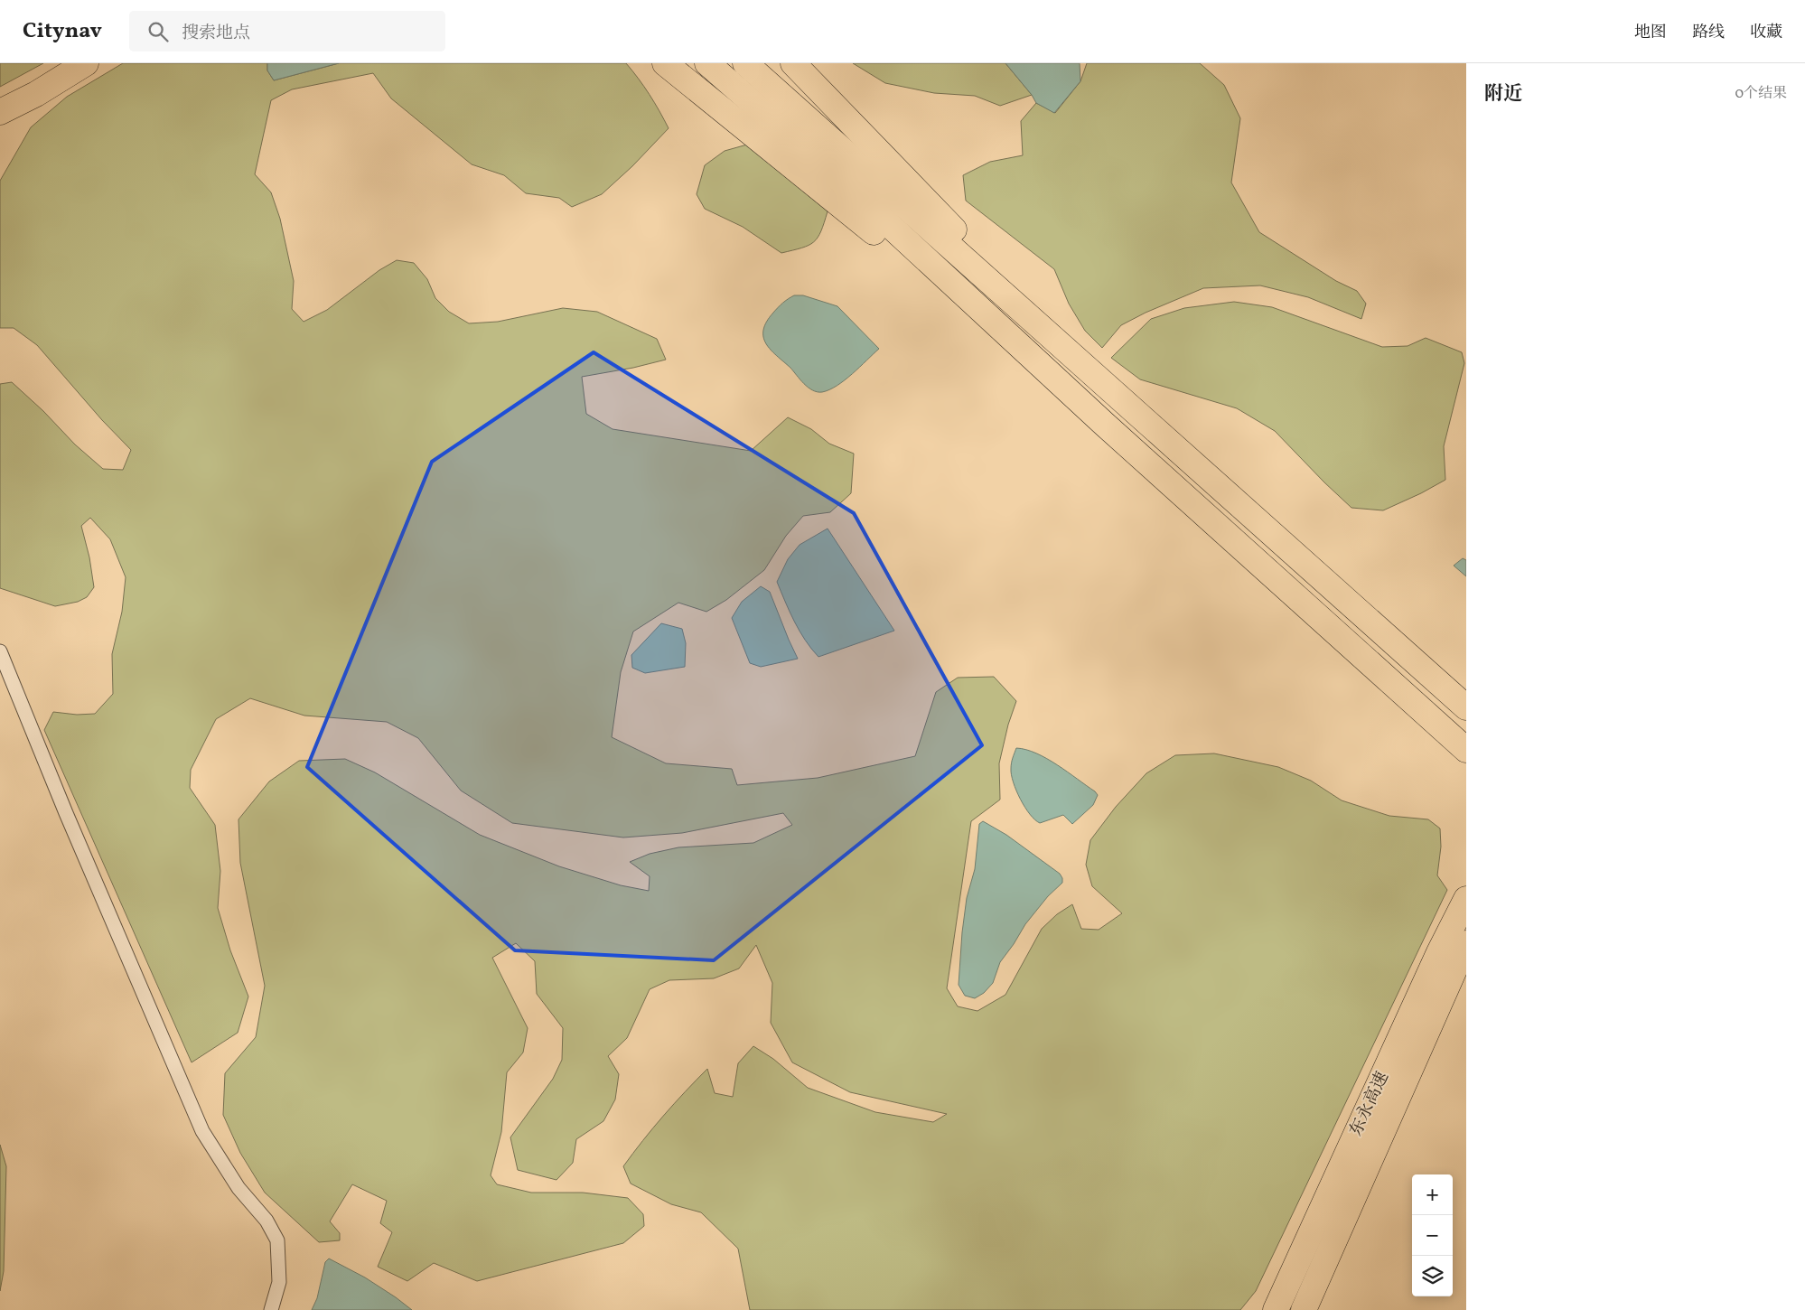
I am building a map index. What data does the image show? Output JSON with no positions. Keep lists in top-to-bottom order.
{
  "streets": {
    "highway": ["东永高速"]
  },
  "page": {
    "header": "Citynav",
    "search": "搜索地点",
    "nav": ["地图", "路线", "收藏"],
    "heading": ["附近", "0个结果"],
    "map_buttons": ["+", "−"]
  }
}
